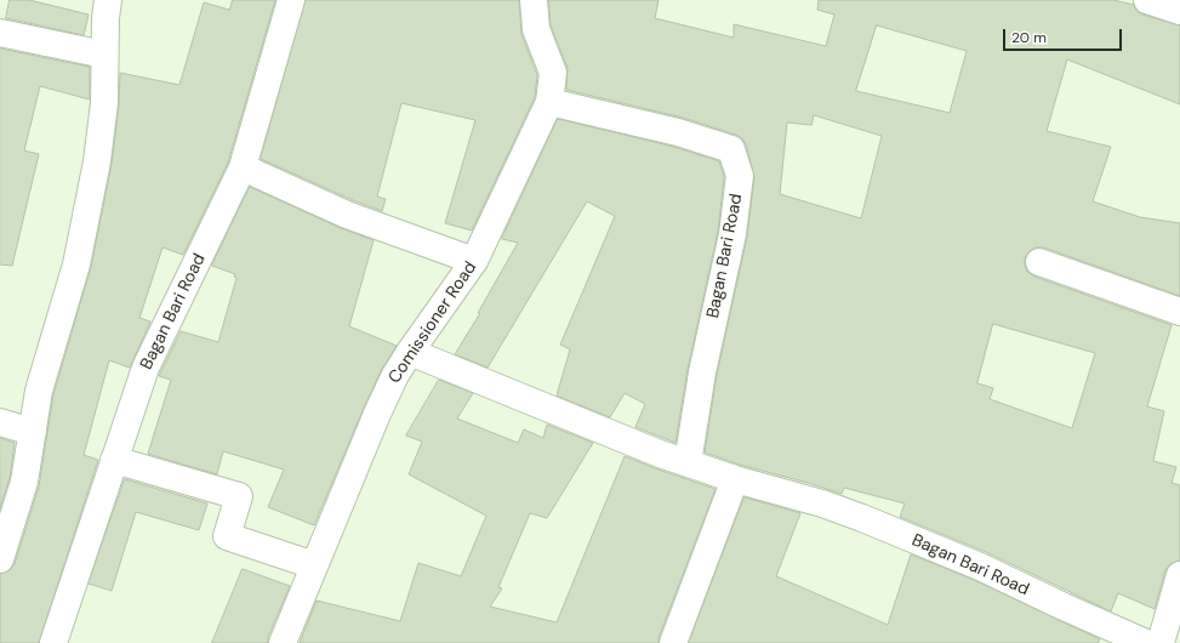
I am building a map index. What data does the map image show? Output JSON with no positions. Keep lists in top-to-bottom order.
{
  "streets": {
    "street": ["Bagan Bari Road", "Comissioner Road"]
  },
  "crossings": [
    ["Bagan Bari Road", "Comissioner Road"]
  ],
  "scale_bar": "20 m"
}
